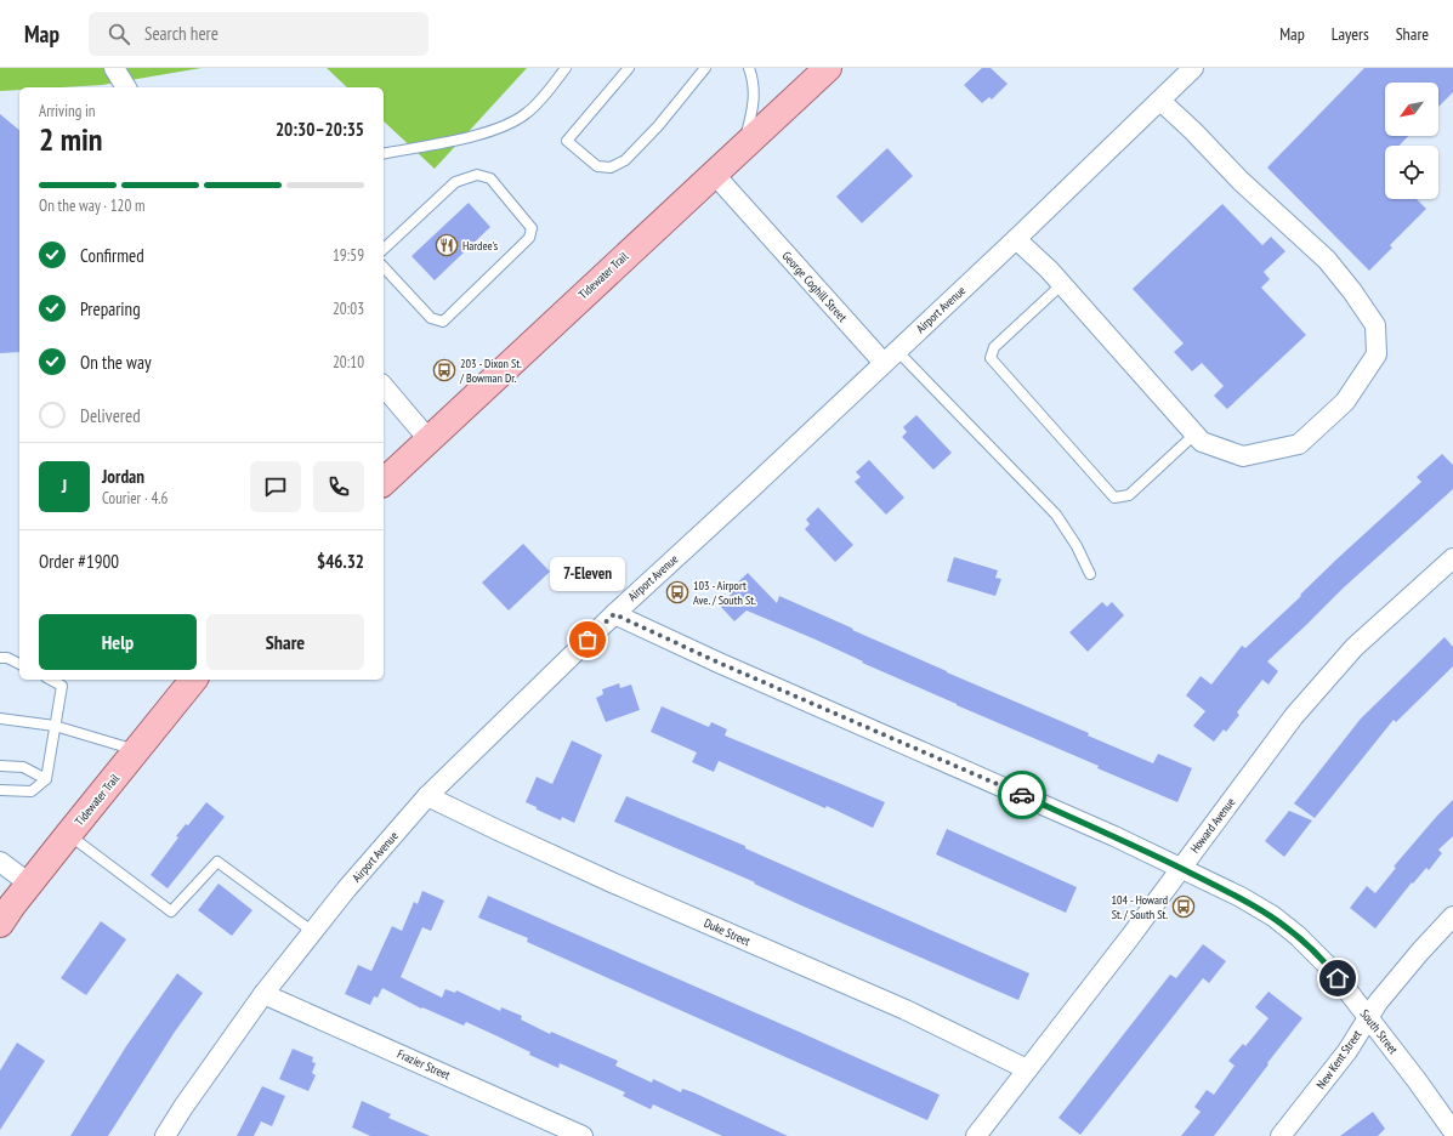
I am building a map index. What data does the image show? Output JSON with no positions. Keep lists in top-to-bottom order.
{
  "streets": {
    "main road": ["Tidewater Trail"],
    "street": [
      "George Coghill Street",
      "Airport Avenue",
      "Howard Avenue",
      "Duke Street",
      "South Street",
      "New Kent Street",
      "Frazier Street"
    ]
  },
  "crossings": [
    ["Tidewater Trail", "George Coghill Street"],
    ["George Coghill Street", "Airport Avenue"],
    ["Airport Avenue", "Duke Street"],
    ["Airport Avenue", "South Street"],
    ["Airport Avenue", "Frazier Street"],
    ["Howard Avenue", "Duke Street"],
    ["Howard Avenue", "South Street"],
    ["South Street", "New Kent Street"]
  ],
  "places": {
    "restaurant": ["Hardee's"],
    "bus stop": ["203 - Dixon St. / Bowman Dr.", "103 - Airport Ave. / South St.", "104 - Howard St. / South St."],
    "other": ["7-Eleven"]
  },
  "north": "bottom left",
  "page": {
    "header": "Map",
    "search": "Search here",
    "nav": ["Map", "Layers", "Share"],
    "heading": ["2 min", "Arriving in", "20:30–20:35"],
    "panel": [
      "Jordan",
      "Courier · 4.6",
      "Order #1900",
      "$46.32"
    ],
    "bar": "On the way · 120 m",
    "list": [
      ["Confirmed", "19:59"],
      ["Preparing", "20:03"],
      ["On the way", "20:10"],
      "Delivered"
    ],
    "round": "J",
    "bubble": "7-Eleven",
    "buttons": ["Help", "Share"]
  }
}
